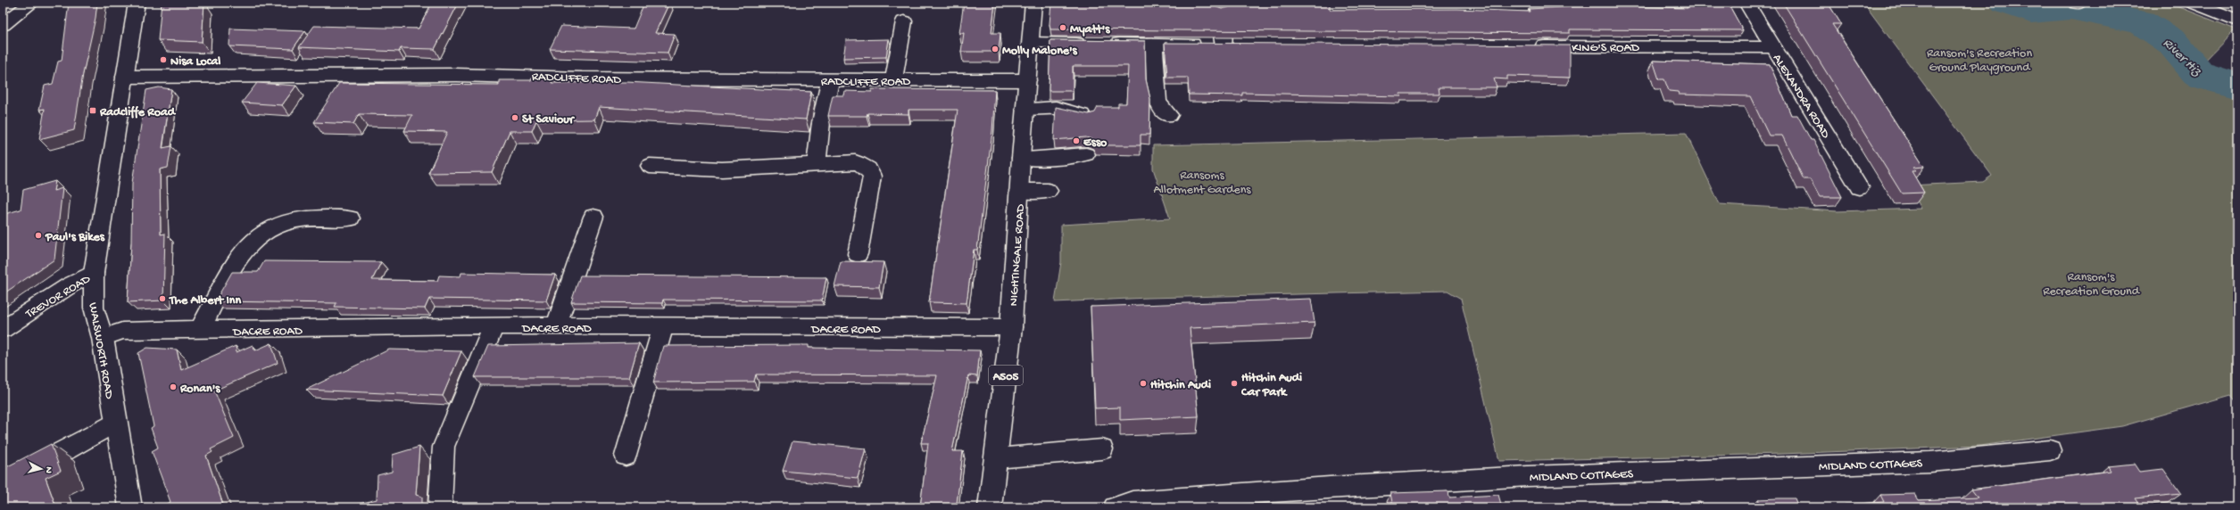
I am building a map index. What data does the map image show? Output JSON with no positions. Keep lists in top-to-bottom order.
{
  "streets": {
    "street": [
      "KING'S ROAD",
      "RADCLIFFE ROAD",
      "ALEXANDRA ROAD",
      "NIGHTINGALE ROAD",
      "TREVOR ROAD",
      "DACRE ROAD",
      "WALSWORTH ROAD",
      "A505",
      "MIDLAND COTTAGES"
    ]
  },
  "crossings": [
    ["KING'S ROAD", "ALEXANDRA ROAD"],
    ["RADCLIFFE ROAD", "NIGHTINGALE ROAD"],
    ["RADCLIFFE ROAD", "WALSWORTH ROAD"],
    ["NIGHTINGALE ROAD", "DACRE ROAD"],
    ["TREVOR ROAD", "WALSWORTH ROAD"],
    ["DACRE ROAD", "WALSWORTH ROAD"]
  ],
  "water": ["River Hiz"],
  "parks": ["Ransom's Recreation Ground Playground", "Ransoms Allotment Gardens", "Ransom's Recreation Ground"],
  "places": {
    "other": [
      "Myatt's",
      "Molly Malone's",
      "Nisa Local",
      "St Saviour",
      "Esso",
      "Paul's Bikes",
      "The Albert Inn",
      "Hitchin Audi",
      "Hitchin Audi Car Park",
      "Ronan's"
    ],
    "transit": ["Radcliffe Road"]
  },
  "north": "right"
}
